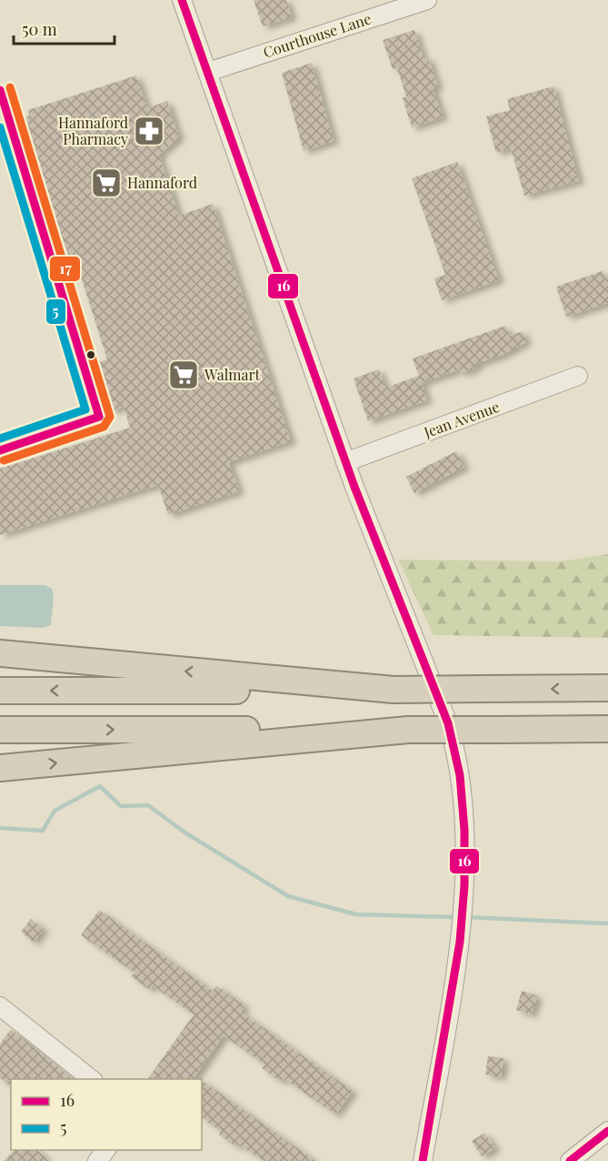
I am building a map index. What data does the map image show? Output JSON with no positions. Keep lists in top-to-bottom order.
{
  "streets": {
    "street": ["Courthouse Lane", "Jean Avenue"]
  },
  "places": {
    "pharmacy": ["Hannaford Pharmacy"],
    "supermarket": ["Hannaford", "Walmart"]
  },
  "lines": ["transit line 16", "transit line 17", "transit line 5"],
  "legend": ["16", "5"],
  "scale_bar": "50 m"
}
